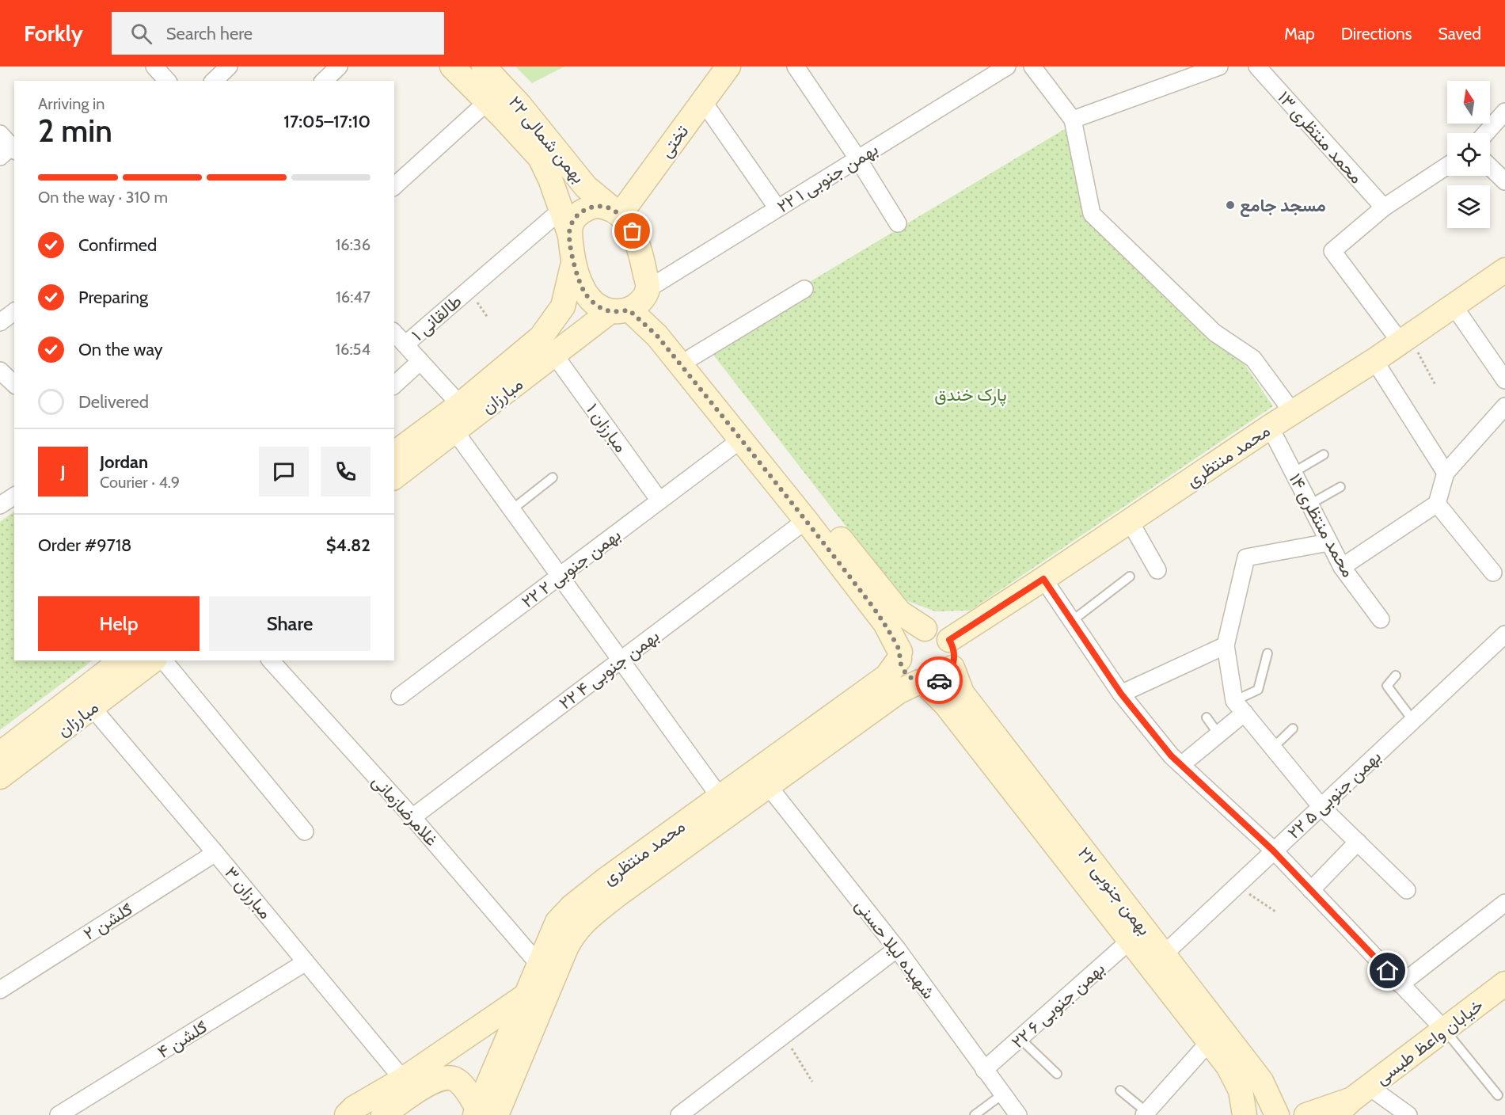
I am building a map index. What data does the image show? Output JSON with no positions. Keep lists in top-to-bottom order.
{
  "streets": {
    "street": [
      "محمد منتظری ۱۳",
      "۲۲ بهمن شمالی",
      "تختی",
      "۲۲ بهمن جنوبی ۱",
      "طالقانی ۱",
      "مبارزان",
      "مبارزان ۱",
      "محمد منتظری",
      "محمد منتظری ۱۴",
      "۲۲ بهمن جنوبی ۲",
      "۲۲ بهمن جنوبی ۴",
      "۲۲ بهمن جنوبی ۵",
      "غلامرضازمانی",
      "۲۲ بهمن جنوبی",
      "مبارزان ۳",
      "ګلشن ۲",
      "شهیده لیلا حسنی",
      "۲۲ بهمن جنوبی ۶",
      "ګلشن ۴",
      "خیابان واعظ طبسی"
    ]
  },
  "crossings": [
    ["۲۲ بهمن شمالی", "تختی"],
    ["۲۲ بهمن شمالی", "۲۲ بهمن جنوبی ۱"],
    ["۲۲ بهمن شمالی", "طالقانی ۱"],
    ["۲۲ بهمن شمالی", "مبارزان"],
    ["تختی", "۲۲ بهمن جنوبی ۱"],
    ["تختی", "مبارزان"],
    ["۲۲ بهمن جنوبی ۱", "مبارزان"],
    ["مبارزان", "مبارزان ۱"],
    ["مبارزان", "مبارزان ۳"],
    ["مبارزان ۱", "۲۲ بهمن جنوبی ۲"],
    ["محمد منتظری", "محمد منتظری ۱۴"],
    ["محمد منتظری", "غلامرضازمانی"],
    ["محمد منتظری", "۲۲ بهمن جنوبی"],
    ["محمد منتظری", "شهیده لیلا حسنی"],
    ["۲۲ بهمن جنوبی ۴", "غلامرضازمانی"],
    ["۲۲ بهمن جنوبی ۵", "۲۲ بهمن جنوبی"],
    ["۲۲ بهمن جنوبی", "۲۲ بهمن جنوبی ۶"],
    ["مبارزان ۳", "ګلشن ۲"],
    ["مبارزان ۳", "ګلشن ۴"],
    ["شهیده لیلا حسنی", "۲۲ بهمن جنوبی ۶"]
  ],
  "parks": ["پارک خندق"],
  "places": ["مسجد جامع"],
  "north": "top",
  "page": {
    "header": "Forkly",
    "search": "Search here",
    "nav": ["Map", "Directions", "Saved"],
    "heading": ["2 min", "Arriving in", "17:05–17:10"],
    "panel": [
      "Jordan",
      "Courier · 4.9",
      "Order #9718",
      "$4.82"
    ],
    "bar": "On the way · 310 m",
    "list": [
      ["Confirmed", "16:36"],
      ["Preparing", "16:47"],
      ["On the way", "16:54"],
      "Delivered"
    ],
    "round": "J",
    "buttons": ["Help", "Share"]
  }
}
